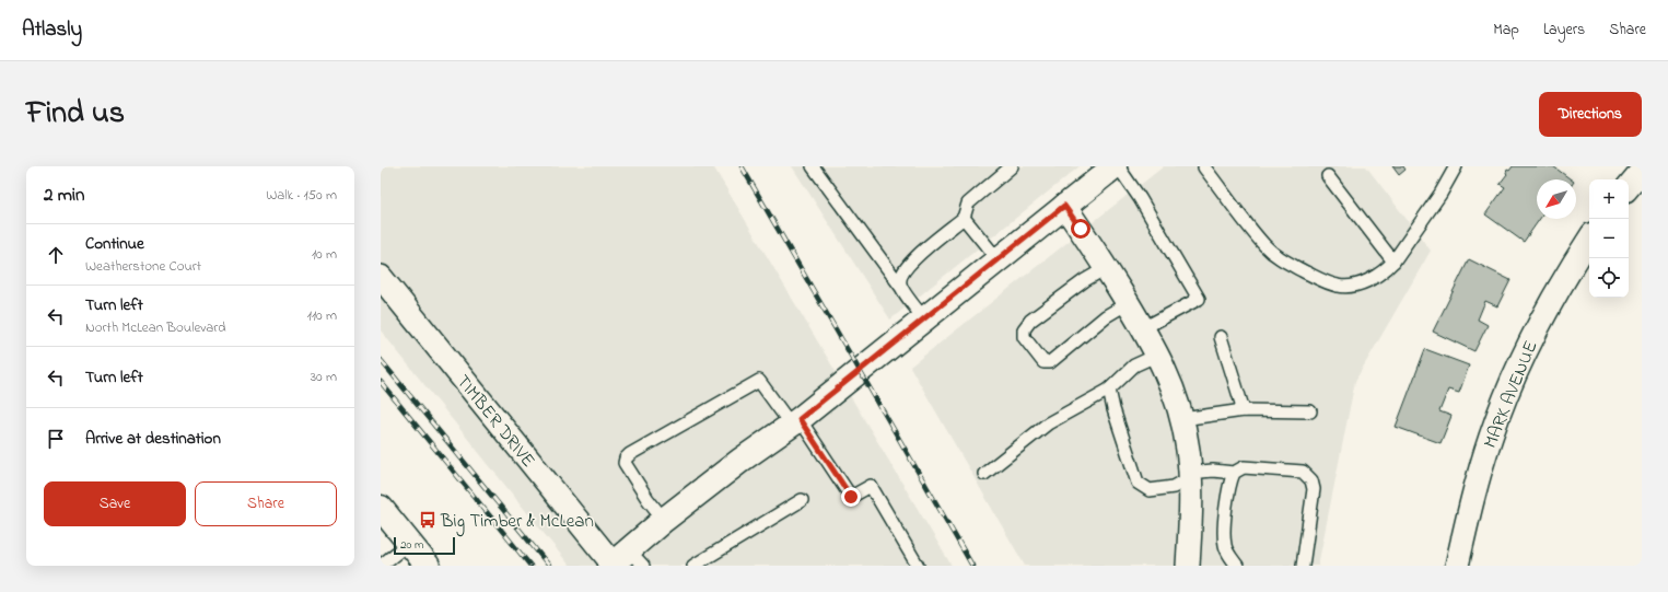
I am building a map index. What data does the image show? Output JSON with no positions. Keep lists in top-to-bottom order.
{
  "streets": {
    "street": ["MARK AVENUE", "TIMBER DRIVE"]
  },
  "places": {
    "bus stop": ["Big Timber & McLean"]
  },
  "scale_bar": "20 m",
  "north": "bottom left",
  "page": {
    "header": "Atlasly",
    "nav": ["Map", "Layers", "Share"],
    "title": "Find us",
    "buttons": [
      "Directions",
      ["Save", "Share"]
    ],
    "heading": ["2 min", "Walk · 150 m"],
    "map_buttons": ["+", "−"],
    "list": [
      ["Continue", "Weatherstone Court", "10 m"],
      ["Turn left", "North McLean Boulevard", "110 m"],
      ["Turn left", "30 m"],
      "Arrive at destination"
    ],
    "scale": "20 m"
  }
}
